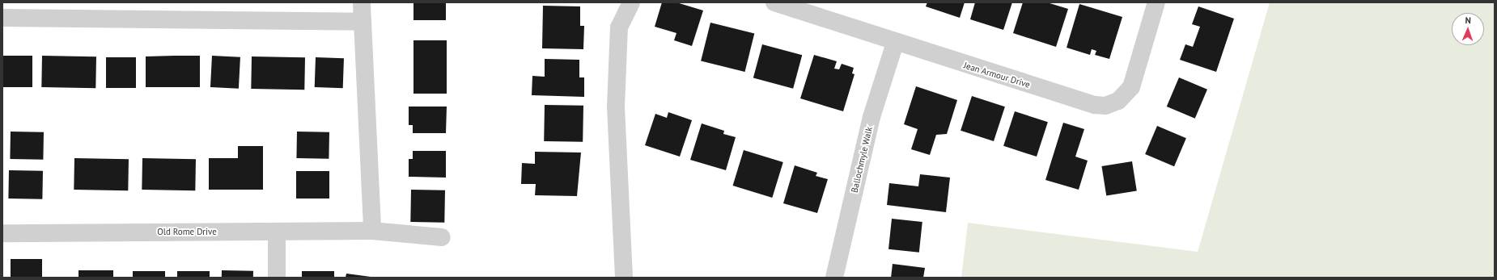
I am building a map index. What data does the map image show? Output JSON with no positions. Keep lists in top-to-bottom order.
{
  "streets": {
    "street": ["Jean Armour Drive", "Ballochmyle Walk", "Old Rome Drive"]
  },
  "crossings": [
    ["Jean Armour Drive", "Ballochmyle Walk"]
  ],
  "north": "top"
}
